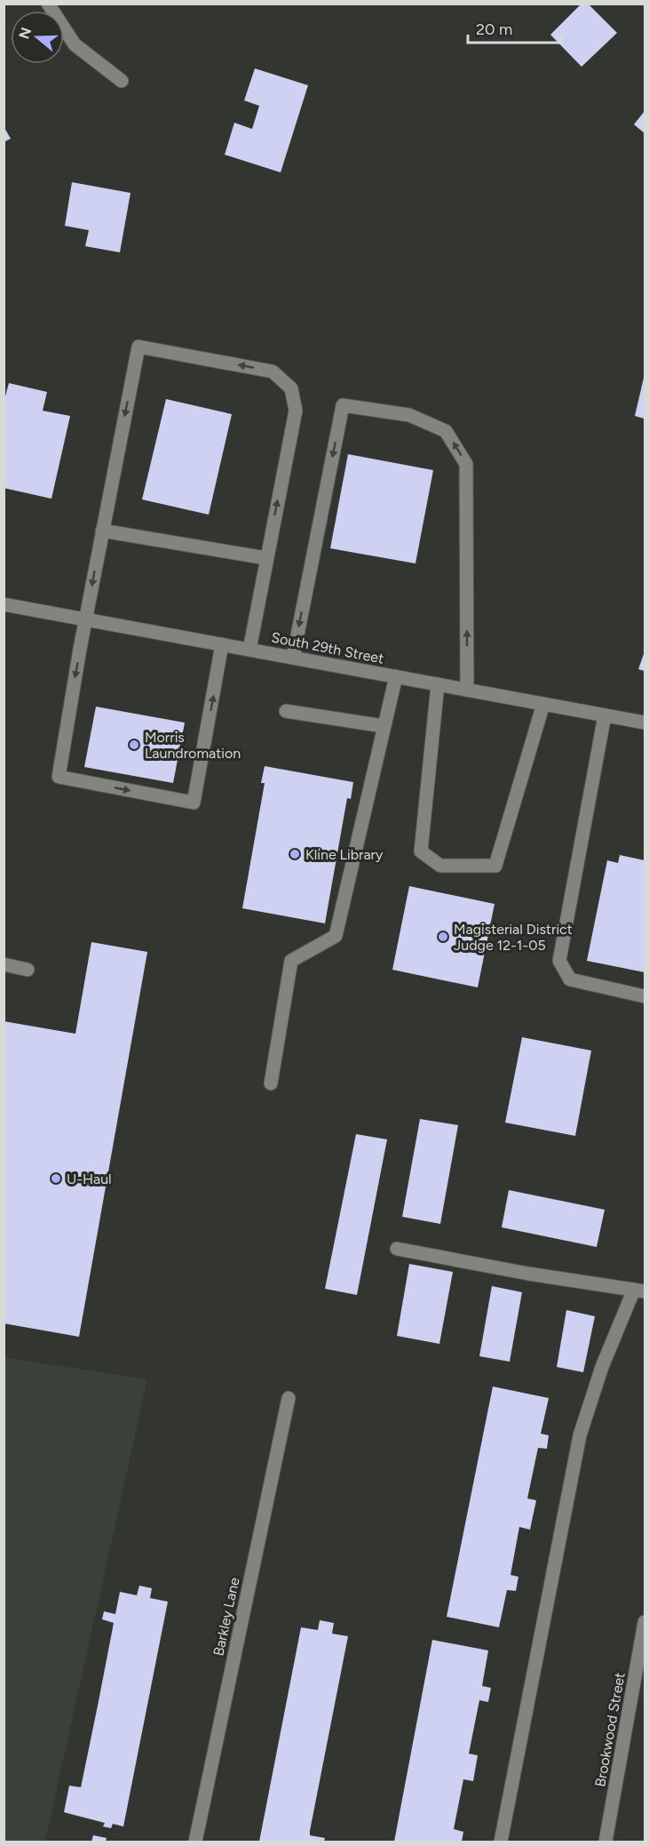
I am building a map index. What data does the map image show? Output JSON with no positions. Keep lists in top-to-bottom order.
{
  "streets": {
    "street": ["South 29th Street", "Barkley Lane", "Brookwood Street"]
  },
  "places": [
    "Morris Laundromation",
    "Kline Library",
    "Magisterial District Judge 12-1-05",
    "U-Haul"
  ],
  "scale_bar": "20 m",
  "north": "left"
}
